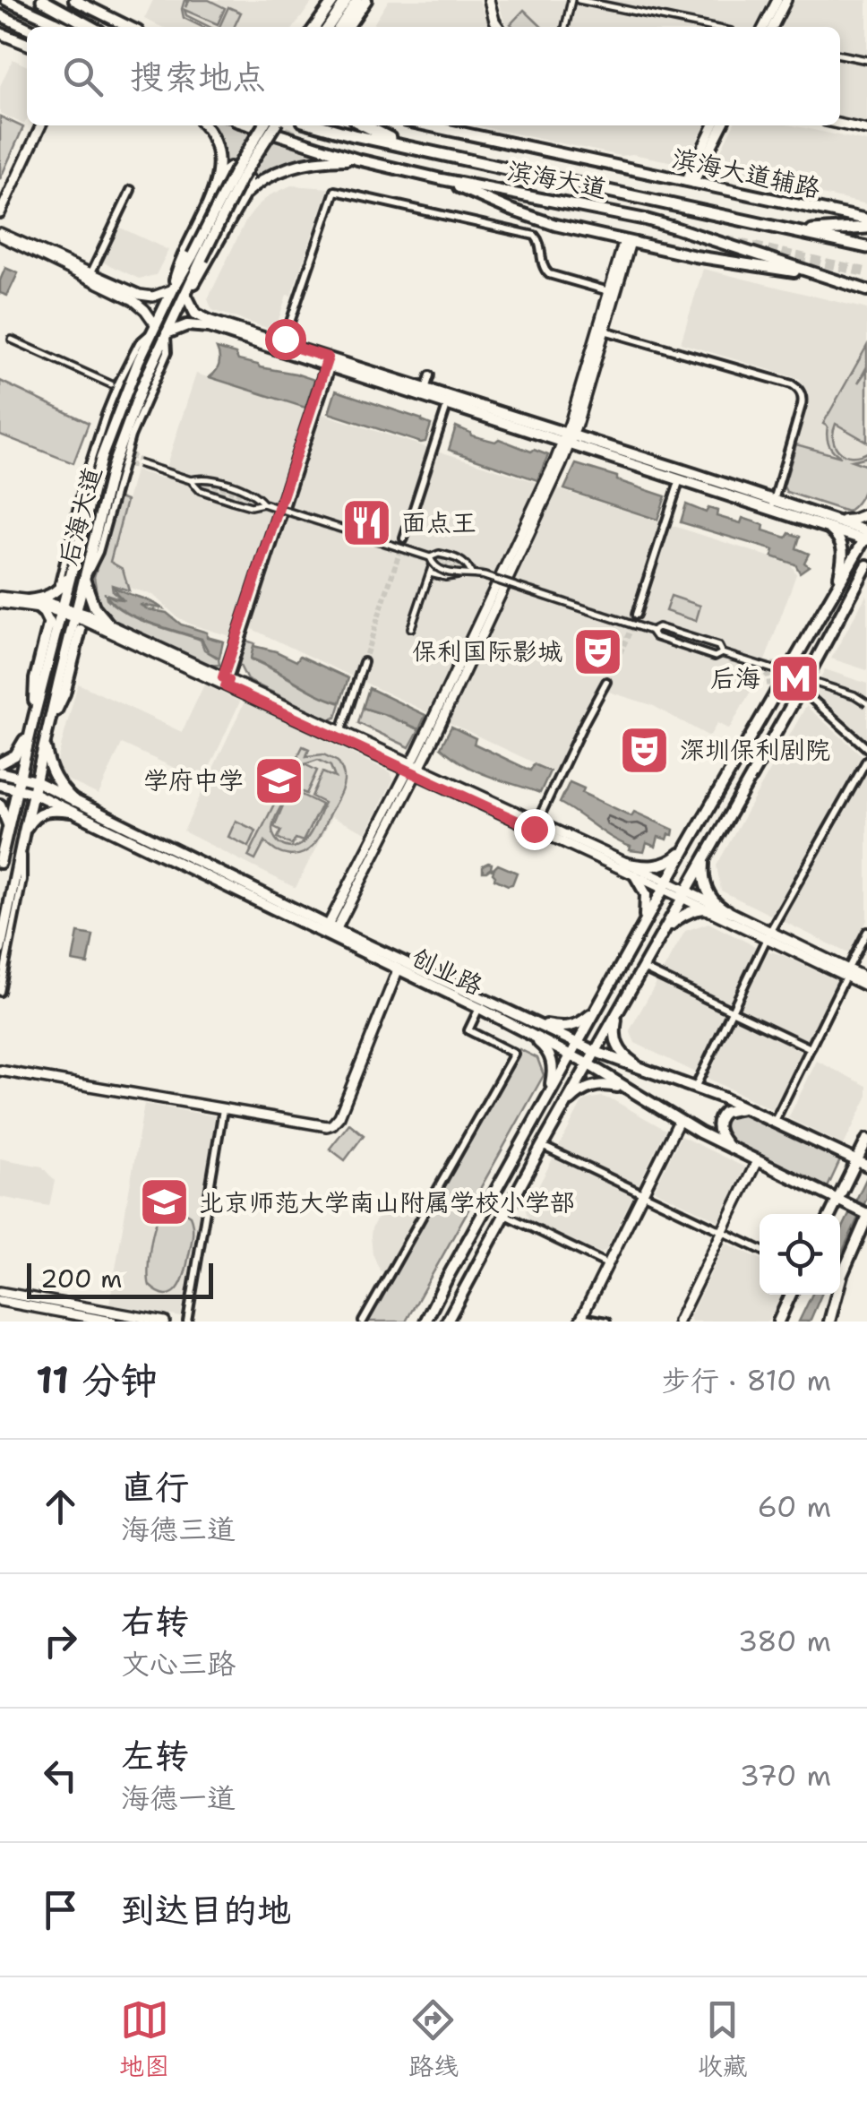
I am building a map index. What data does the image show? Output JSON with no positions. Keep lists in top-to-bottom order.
{
  "streets": {
    "highway": ["滨海大道"],
    "main road": ["滨海大道辅路", "后海大道", "创业路"]
  },
  "crossings": [
    ["后海大道", "创业路"]
  ],
  "places": {
    "restaurant": ["面点王"],
    "theatre": ["保利国际影城", "深圳保利剧院"],
    "metro station": ["后海"],
    "school or university": ["学府中学", "北京师范大学南山附属学校小学部"]
  },
  "scale_bar": "200 m",
  "page": {
    "search": "搜索地点",
    "scale": "200 m",
    "heading": ["11 分钟", "步行 · 810 m"],
    "list": [
      ["直行", "海德三道", "60 m"],
      ["右转", "文心三路", "380 m"],
      ["左转", "海德一道", "370 m"],
      "到达目的地"
    ],
    "nav": ["地图", "路线", "收藏"]
  }
}
